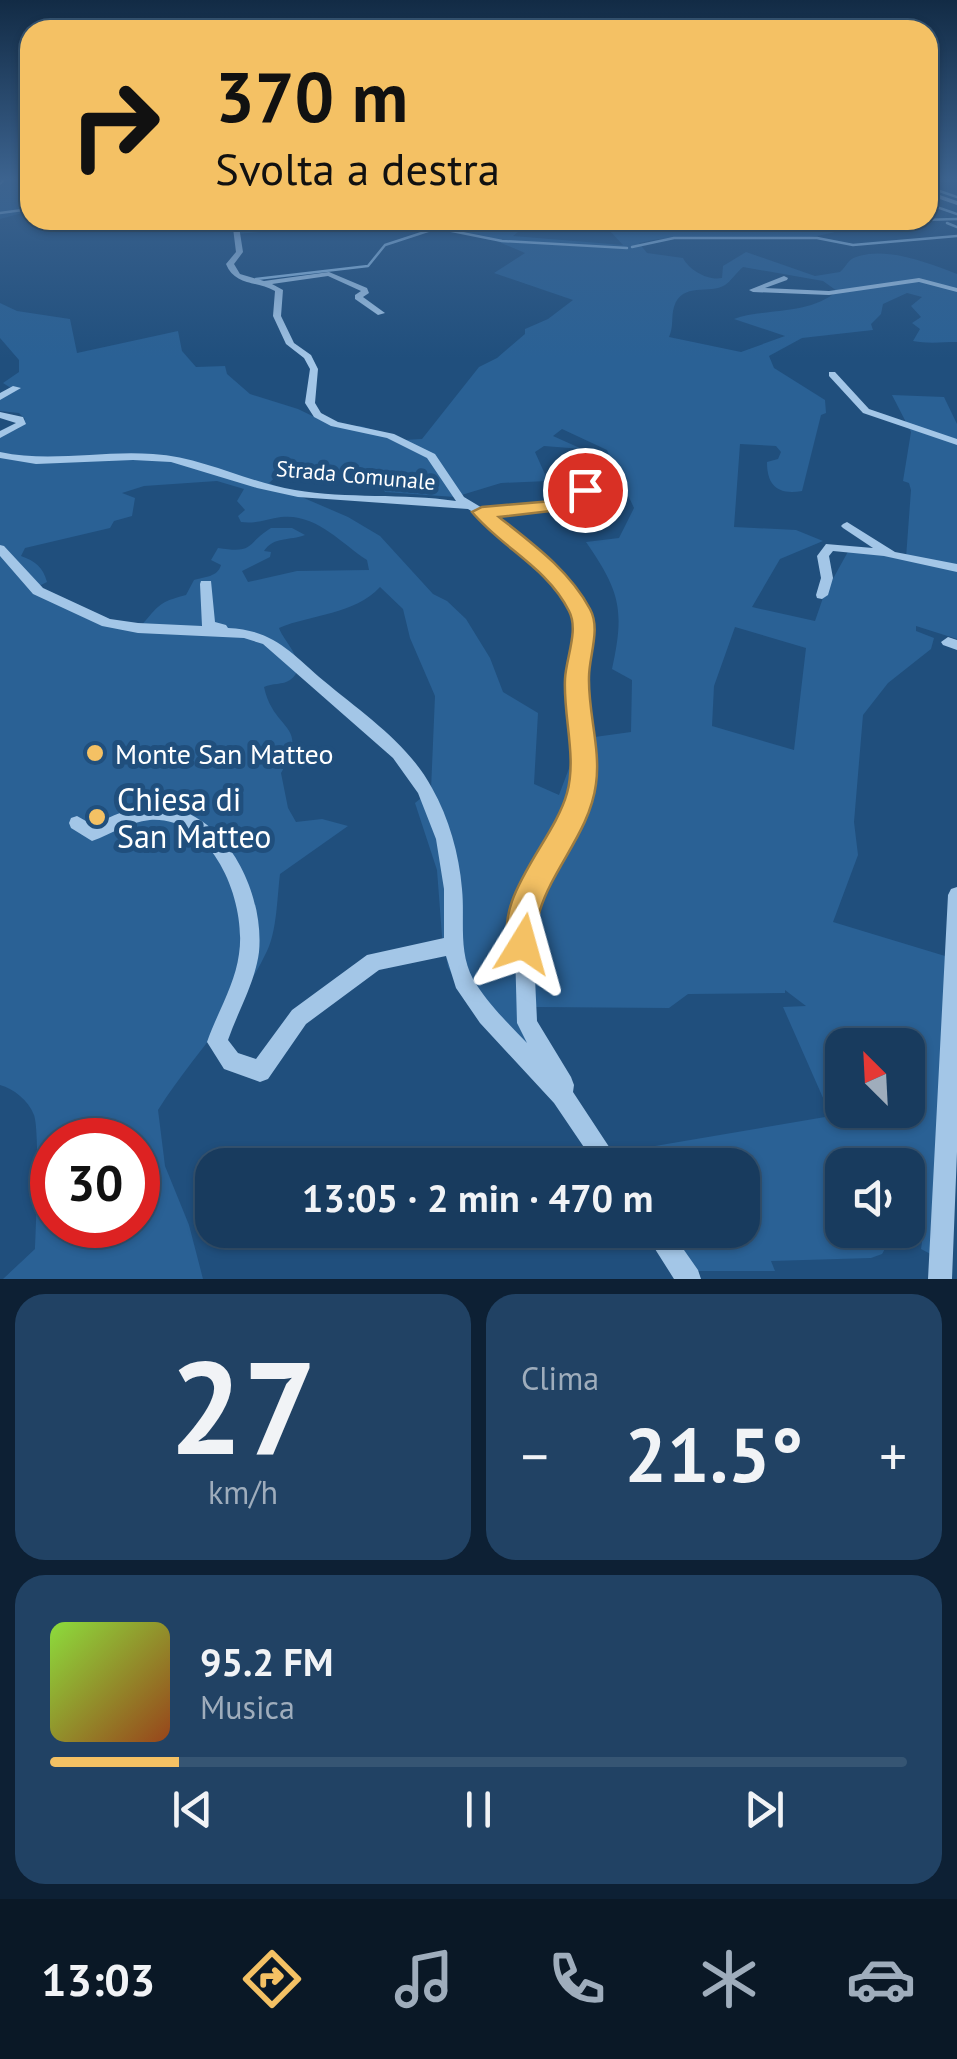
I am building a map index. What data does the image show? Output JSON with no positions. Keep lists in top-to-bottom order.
{
  "streets": {
    "street": ["Strada Comunale"]
  },
  "places": ["Monte San Matteo", "Chiesa di San Matteo"],
  "north": "top left",
  "page": {
    "turn": ["370 m", "Svolta a destra"],
    "limit": "30",
    "trip": "13:05 · 2 min · 470 m",
    "tile": [
      ["27", "km/h"],
      "Clima"
    ],
    "heat": ["−", "21.5°", "+"],
    "song": ["95.2 FM", "Musica"],
    "tabs": "13:03"
  }
}
